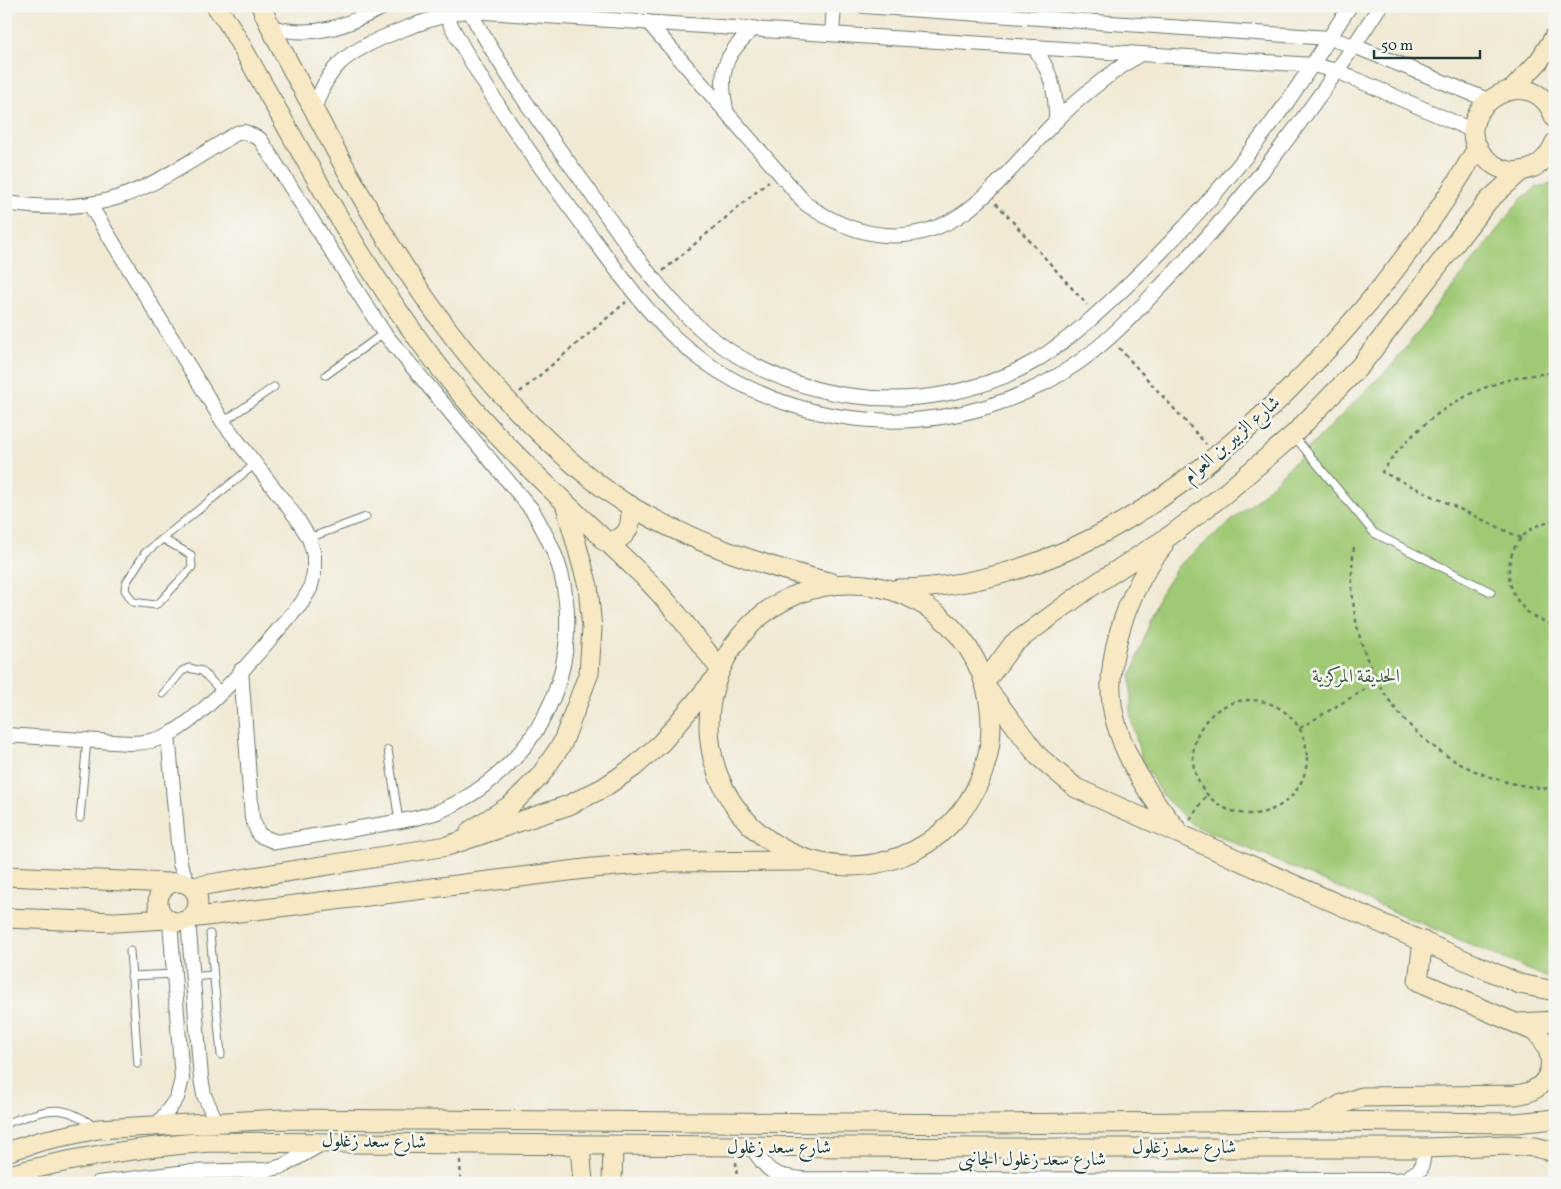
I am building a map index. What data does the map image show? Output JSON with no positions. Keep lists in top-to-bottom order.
{
  "streets": {
    "street": ["شارع الزبير بن العوام", "شارع سعد زغلول", "شارع سعد زغلول الجانبى"]
  },
  "crossings": [
    ["شارع سعد زغلول", "شارع سعد زغلول الجانبى"]
  ],
  "parks": ["الحديقة المركزية"],
  "scale_bar": "50 m"
}
